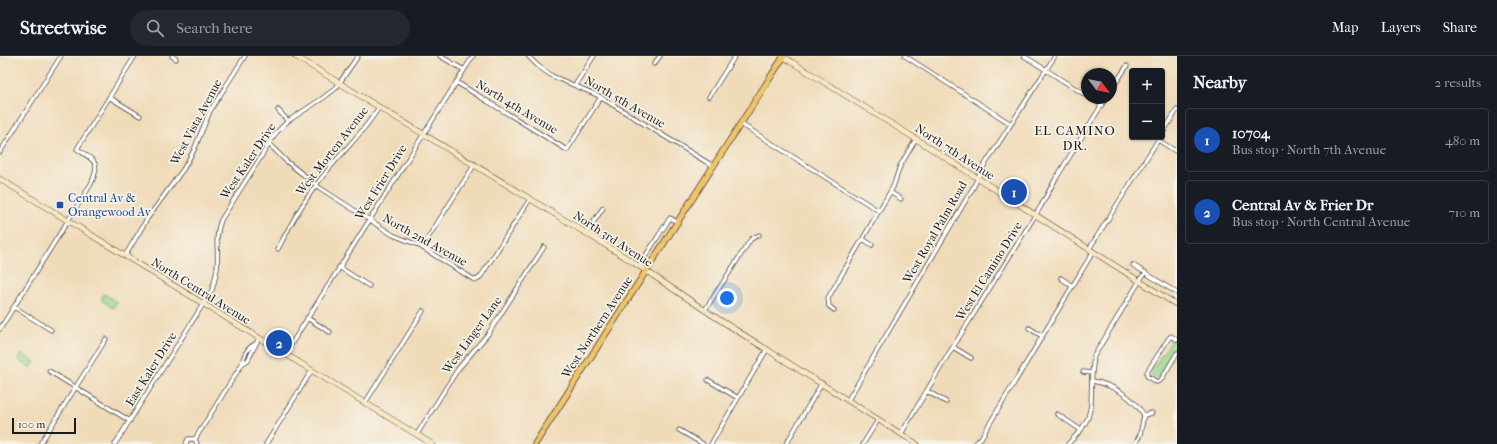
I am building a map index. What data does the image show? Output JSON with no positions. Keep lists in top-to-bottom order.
{
  "streets": {
    "main road": [
      "North 7th Avenue",
      "North 3rd Avenue",
      "North Central Avenue",
      "West Northern Avenue"
    ],
    "street": [
      "North 5th Avenue",
      "North 4th Avenue",
      "West Vista Avenue",
      "West Morten Avenue",
      "West Kaler Drive",
      "West Frier Drive",
      "West Royal Palm Road",
      "North 2nd Avenue",
      "West El Camino Drive",
      "West Linger Lane",
      "East Kaler Drive"
    ]
  },
  "crossings": [
    ["North 5th Avenue", "North 4th Avenue"],
    ["North 5th Avenue", "West Northern Avenue"],
    ["North 4th Avenue", "West Frier Drive"],
    ["West Vista Avenue", "North Central Avenue"],
    ["West Morten Avenue", "North 3rd Avenue"],
    ["West Morten Avenue", "North 2nd Avenue"],
    ["North 7th Avenue", "West Royal Palm Road"],
    ["North 7th Avenue", "West El Camino Drive"],
    ["North 7th Avenue", "West Northern Avenue"],
    ["West Kaler Drive", "North 3rd Avenue"],
    ["West Kaler Drive", "North 2nd Avenue"],
    ["West Kaler Drive", "North Central Avenue"],
    ["West Kaler Drive", "East Kaler Drive"],
    ["West Frier Drive", "North 3rd Avenue"],
    ["West Frier Drive", "North 2nd Avenue"],
    ["West Frier Drive", "North Central Avenue"],
    ["West Royal Palm Road", "North 3rd Avenue"],
    ["North 3rd Avenue", "North 2nd Avenue"],
    ["North 3rd Avenue", "West El Camino Drive"],
    ["North 3rd Avenue", "West Northern Avenue"],
    ["North Central Avenue", "West Linger Lane"],
    ["North Central Avenue", "East Kaler Drive"]
  ],
  "districts": ["EL CAMINO DR."],
  "places": {
    "transit": ["Central Av & Orangewood Av"]
  },
  "scale_bar": "100 m",
  "north": "bottom right",
  "page": {
    "header": "Streetwise",
    "search": "Search here",
    "nav": ["Map", "Layers", "Share"],
    "heading": ["Nearby", "2 results"],
    "map_buttons": ["+", "−"],
    "list": [
      {
        "mark": "1",
        "name": "10704",
        "note": "Bus stop · North 7th Avenue",
        "value": "480 m"
      },
      {
        "mark": "2",
        "name": "Central Av & Frier Dr",
        "note": "Bus stop · North Central Avenue",
        "value": "710 m"
      }
    ],
    "pins": ["1", "2"],
    "scale": "100 m"
  }
}
